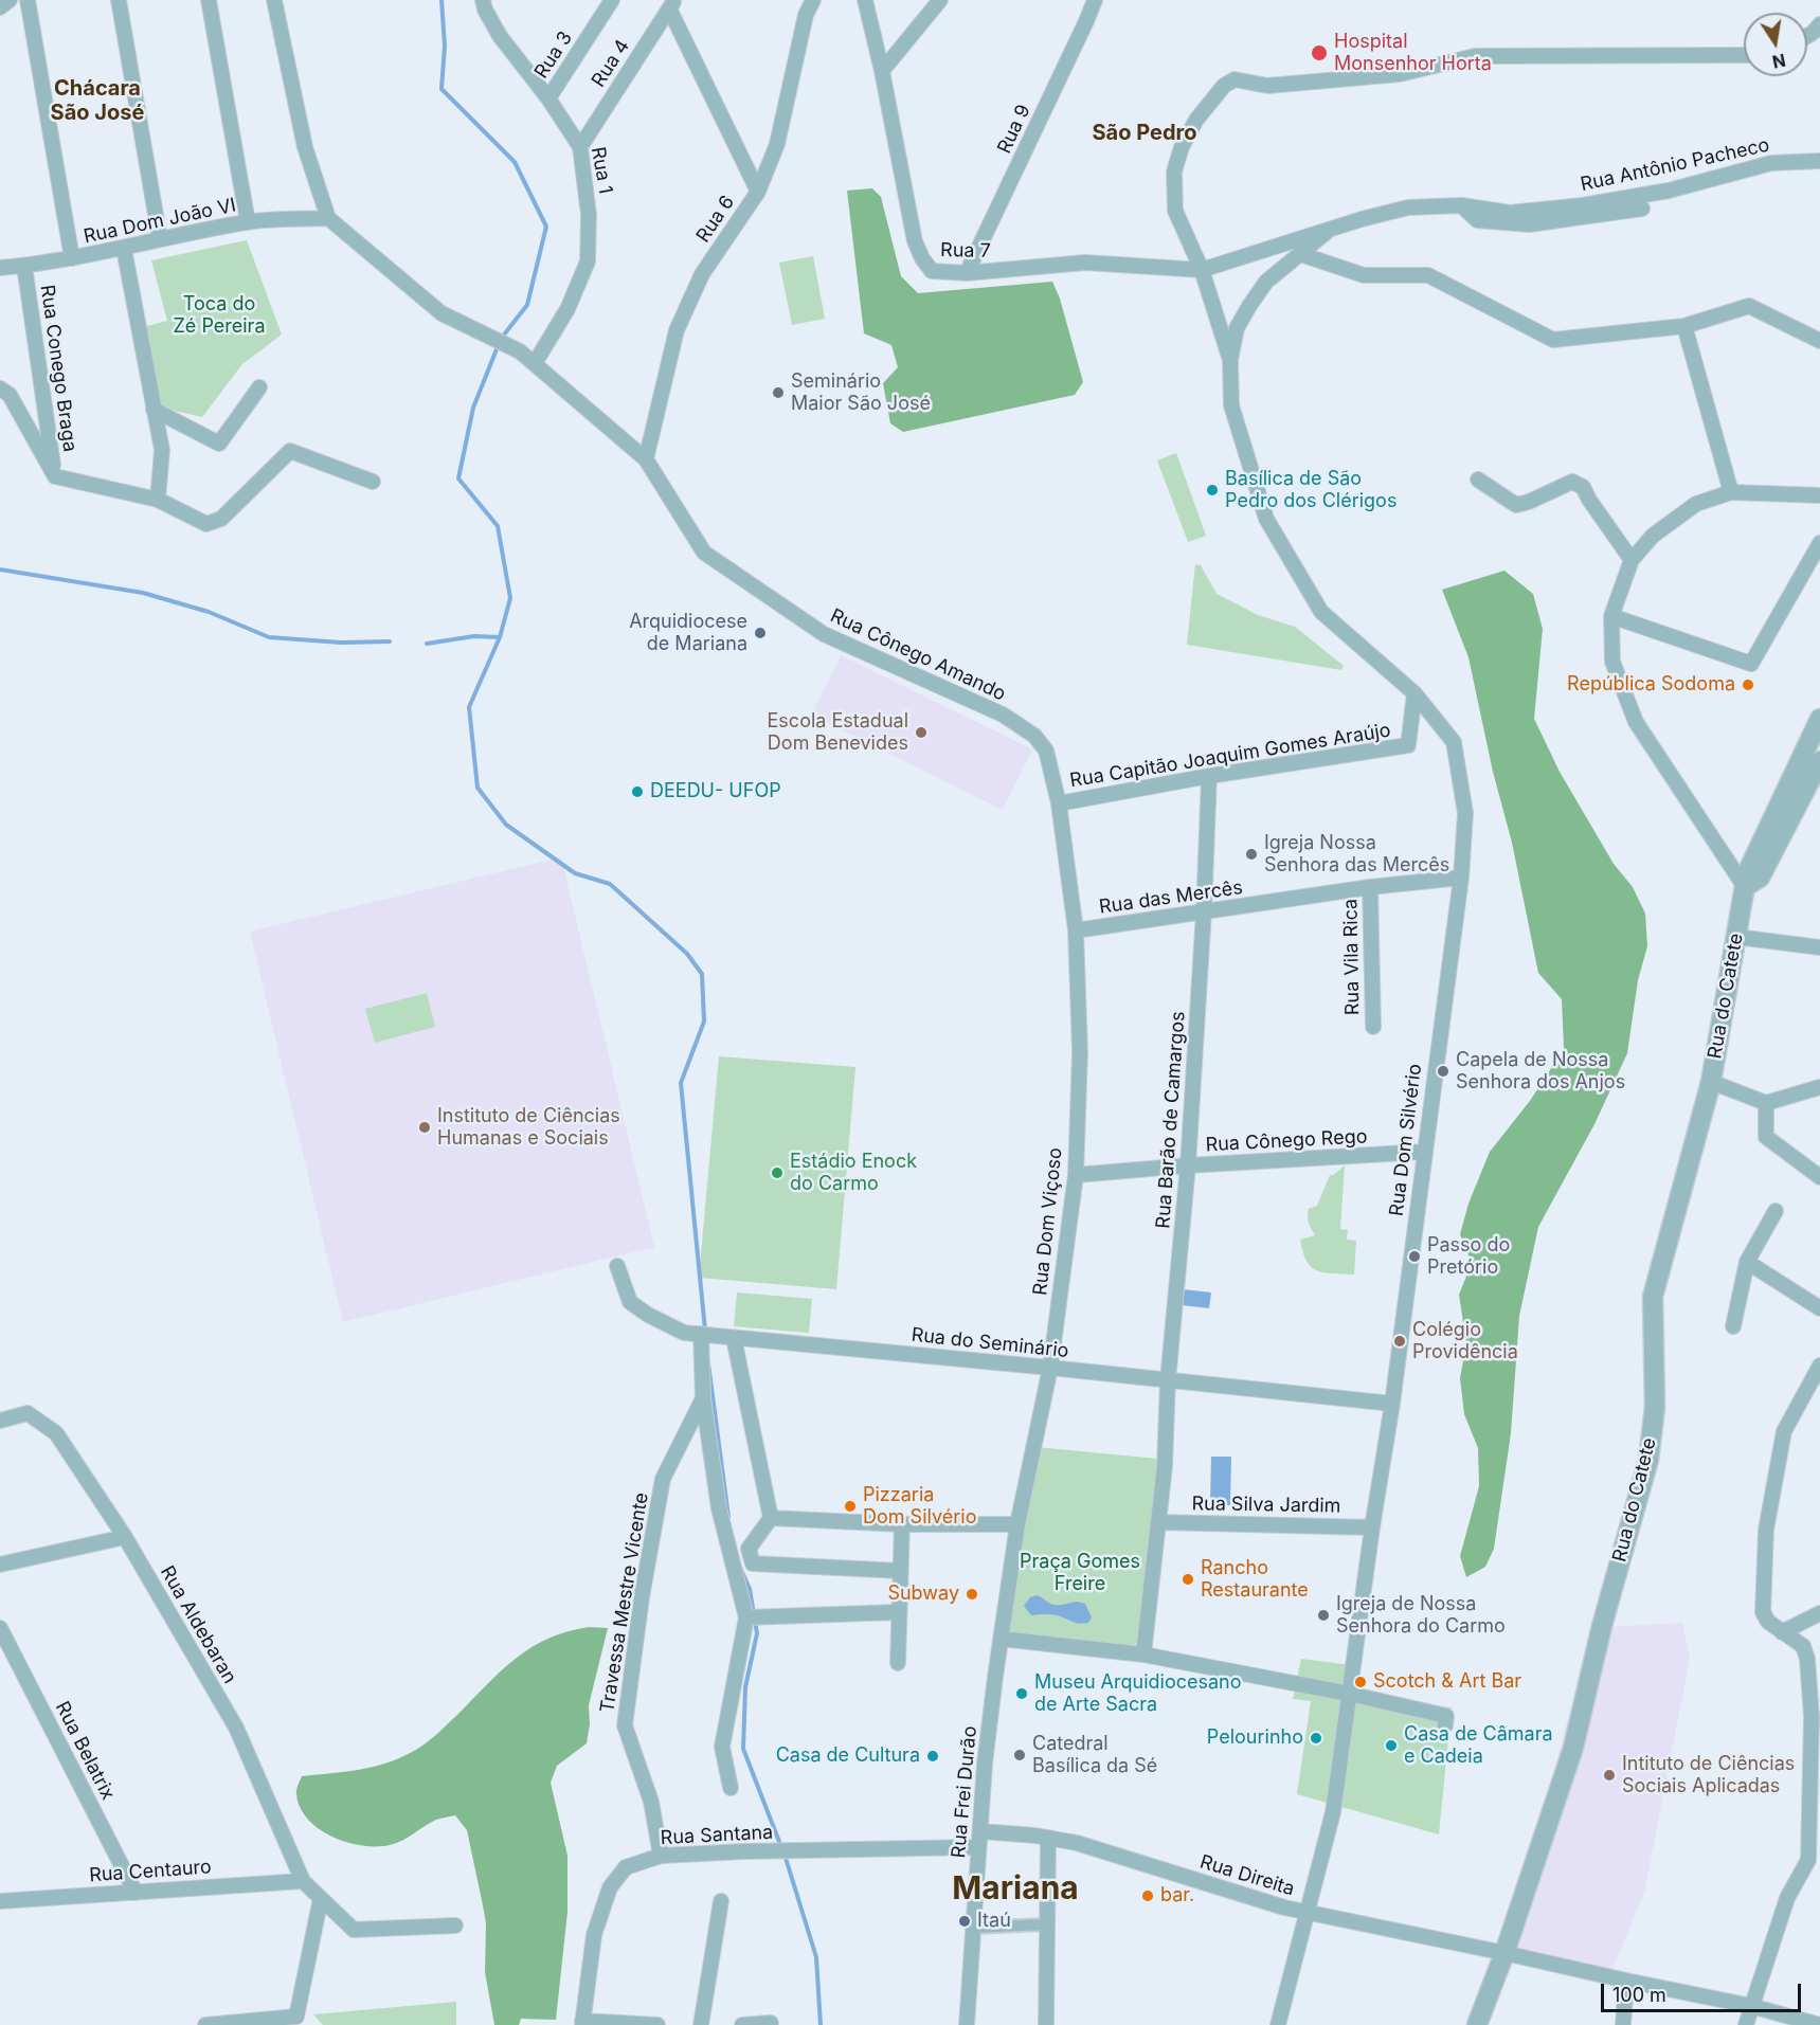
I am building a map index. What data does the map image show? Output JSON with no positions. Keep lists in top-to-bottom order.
{
  "streets": {
    "street": [
      "Rua 3",
      "Rua 4",
      "Rua 9",
      "Rua Antônio Pacheco",
      "Rua 1",
      "Rua 6",
      "Rua Dom João VI",
      "Rua 7",
      "Rua Conego Braga",
      "Rua Cônego Amando",
      "Rua Capitão Joaquim Gomes Araújo",
      "Rua das Mercês",
      "Rua Vila Rica",
      "Rua do Catete",
      "Rua Barão de Camargos",
      "Rua Dom Silvério",
      "Rua Cônego Rego",
      "Rua Dom Viçoso",
      "Rua do Seminário",
      "Rua Silva Jardim",
      "Travessa Mestre Vicente",
      "Rua Aldebaran",
      "Rua Belatrix",
      "Rua Frei Durão",
      "Rua Santana",
      "Rua Centauro",
      "Rua Direita"
    ]
  },
  "crossings": [
    ["Rua 3", "Rua 1"],
    ["Rua 4", "Rua 1"],
    ["Rua 9", "Rua 7"],
    ["Rua Antônio Pacheco", "Rua 7"],
    ["Rua Antônio Pacheco", "Rua Dom Silvério"],
    ["Rua 1", "Rua Cônego Amando"],
    ["Rua 6", "Rua Cônego Amando"],
    ["Rua Dom João VI", "Rua Conego Braga"],
    ["Rua Dom João VI", "Rua Cônego Amando"],
    ["Rua Cônego Amando", "Rua Capitão Joaquim Gomes Araújo"],
    ["Rua Cônego Amando", "Rua Dom Viçoso"],
    ["Rua Capitão Joaquim Gomes Araújo", "Rua Barão de Camargos"],
    ["Rua Capitão Joaquim Gomes Araújo", "Rua Dom Silvério"],
    ["Rua Capitão Joaquim Gomes Araújo", "Rua Dom Viçoso"],
    ["Rua das Mercês", "Rua Vila Rica"],
    ["Rua das Mercês", "Rua Barão de Camargos"],
    ["Rua das Mercês", "Rua Dom Silvério"],
    ["Rua das Mercês", "Rua Dom Viçoso"],
    ["Rua do Catete", "Rua Direita"],
    ["Rua Barão de Camargos", "Rua Cônego Rego"],
    ["Rua Barão de Camargos", "Rua do Seminário"],
    ["Rua Barão de Camargos", "Rua Silva Jardim"],
    ["Rua Dom Silvério", "Rua Cônego Rego"],
    ["Rua Dom Silvério", "Rua do Seminário"],
    ["Rua Dom Silvério", "Rua Silva Jardim"],
    ["Rua Dom Silvério", "Rua Direita"],
    ["Rua Cônego Rego", "Rua Dom Viçoso"],
    ["Rua Dom Viçoso", "Rua do Seminário"],
    ["Rua Dom Viçoso", "Rua Frei Durão"],
    ["Travessa Mestre Vicente", "Rua Santana"],
    ["Rua Aldebaran", "Rua Centauro"],
    ["Rua Belatrix", "Rua Centauro"],
    ["Rua Frei Durão", "Rua Santana"],
    ["Rua Frei Durão", "Rua Direita"]
  ],
  "districts": ["Chácara São José", "São Pedro", "Mariana"],
  "parks": ["Toca do Zé Pereira", "Praça Gomes Freire"],
  "places": [
    "Hospital Monsenhor Horta",
    "Seminário Maior São José",
    "Basílica de São Pedro dos Clérigos",
    "Arquidiocese de Mariana",
    "República Sodoma",
    "Escola Estadual Dom Benevides",
    "DEEDU- UFOP",
    "Igreja Nossa Senhora das Mercês",
    "Capela de Nossa Senhora dos Anjos",
    "Instituto de Ciências Humanas e Sociais",
    "Estádio Enock do Carmo",
    "Passo do Pretório",
    "Colégio Providência",
    "Pizzaria Dom Silvério",
    "Rancho Restaurante",
    "Subway",
    "Igreja de Nossa Senhora do Carmo",
    "Scotch & Art Bar",
    "Museu Arquidiocesano de Arte Sacra",
    "Pelourinho",
    "Casa de Câmara e Cadeia",
    "Catedral Basílica da Sé",
    "Casa de Cultura",
    "Intituto de Ciências Sociais Aplicadas",
    "bar.",
    "Itaú"
  ],
  "scale_bar": "100 m",
  "north": "bottom"
}
